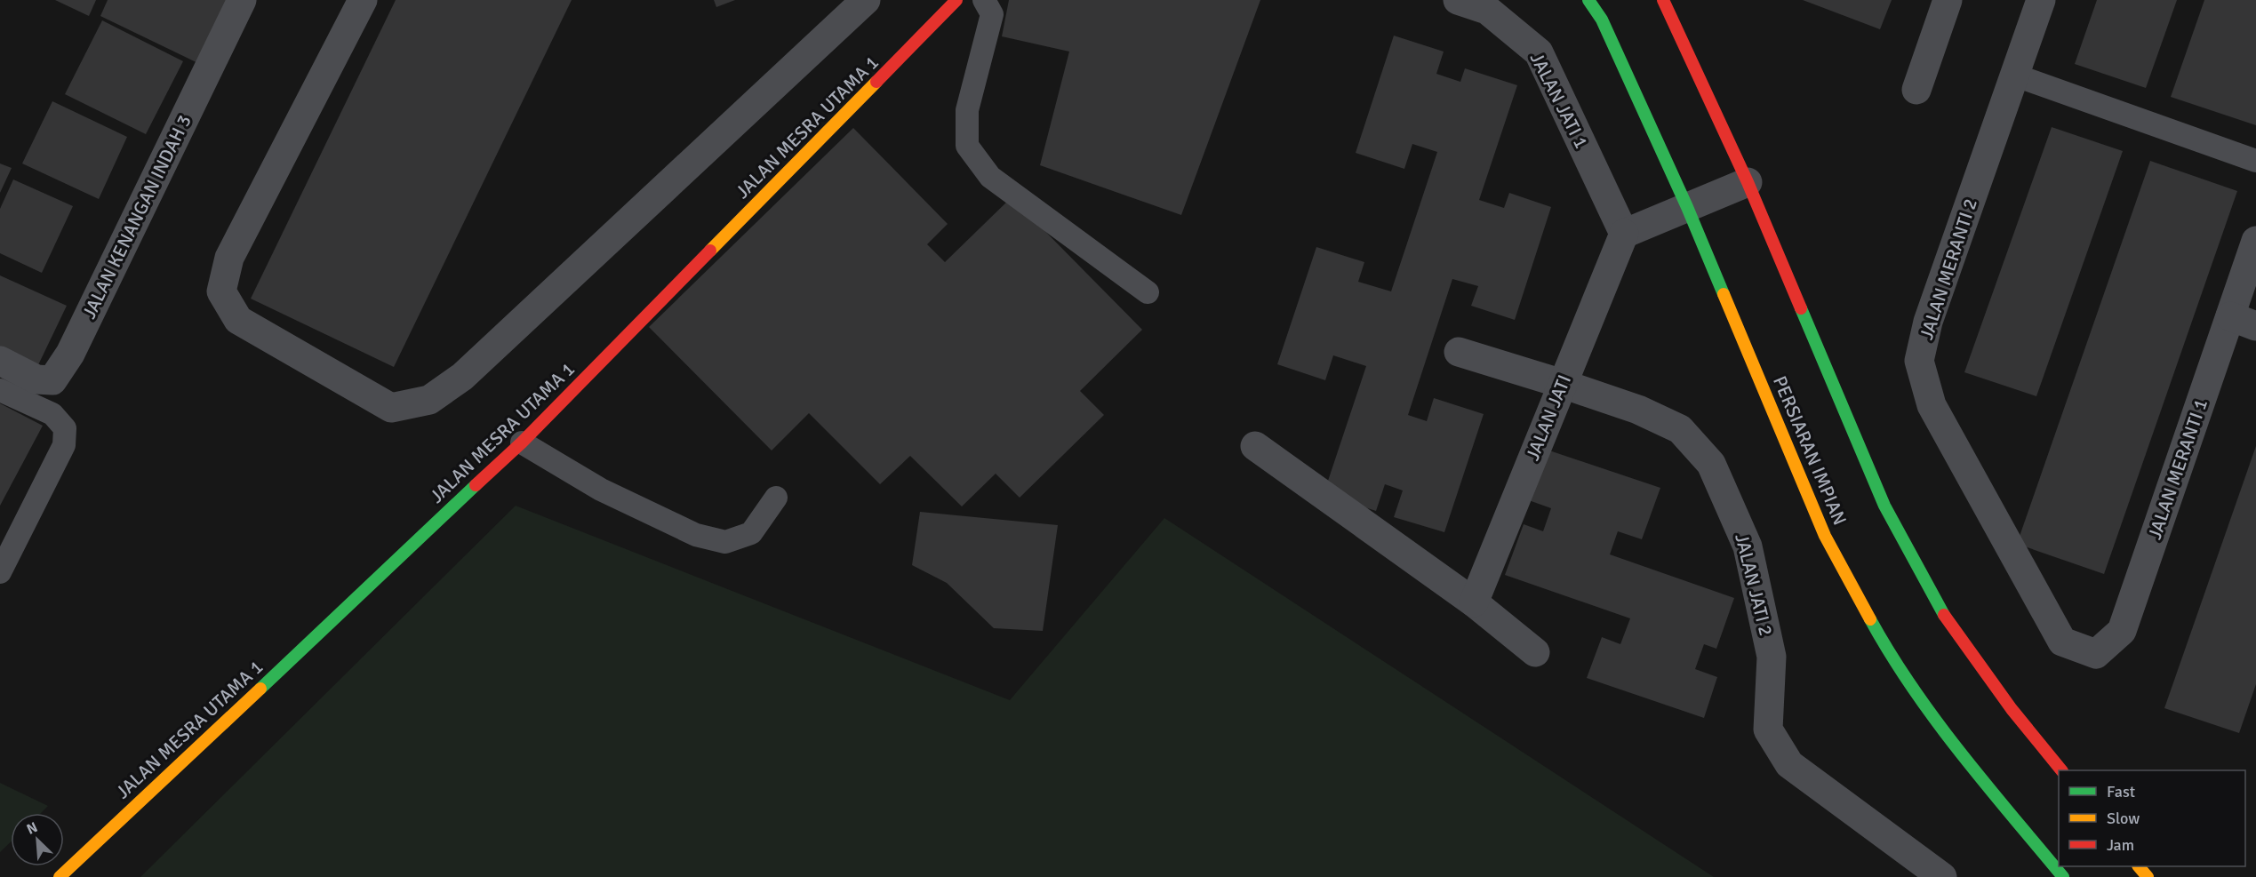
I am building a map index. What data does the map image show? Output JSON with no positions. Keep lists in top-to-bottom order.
{
  "streets": {
    "street": [
      "JALAN JATI 1",
      "JALAN MESRA UTAMA 1",
      "JALAN KENANGAN INDAH 3",
      "JALAN MERANTI 2",
      "JALAN JATI",
      "PERSIARAN IMPIAN",
      "JALAN MERANTI 1",
      "JALAN JATI 2"
    ]
  },
  "crossings": [
    ["JALAN JATI 1", "JALAN JATI"],
    ["JALAN MERANTI 2", "JALAN MERANTI 1"],
    ["JALAN JATI", "JALAN JATI 2"]
  ],
  "legend": ["Fast", "Slow", "Jam"],
  "north": "top left"
}
